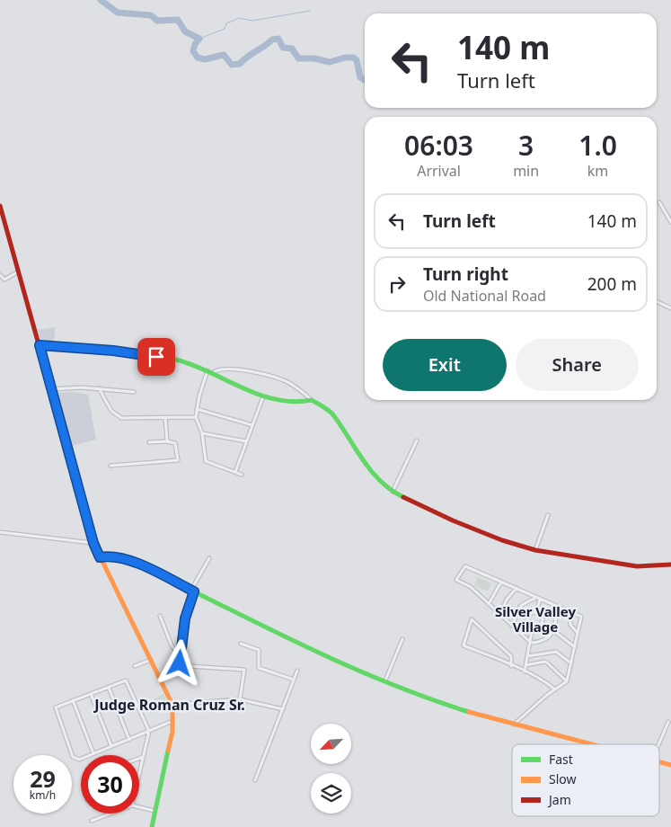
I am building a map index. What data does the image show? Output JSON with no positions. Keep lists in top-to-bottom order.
{
  "districts": ["Silver Valley Village", "Judge Roman Cruz Sr."],
  "legend": ["Fast", "Slow", "Jam"],
  "north": "bottom left",
  "page": {
    "turn": ["140 m", "Turn left"],
    "eta": [
      "06:03",
      "Arrival",
      "3",
      "min",
      "1.0",
      "km"
    ],
    "list": [
      {
        "name": "Turn left",
        "value": "140 m"
      },
      {
        "name": "Turn right",
        "note": "Old National Road",
        "value": "200 m"
      }
    ],
    "buttons": ["Exit", "Share"],
    "speed": "29 km/h",
    "limit": "30"
  }
}
